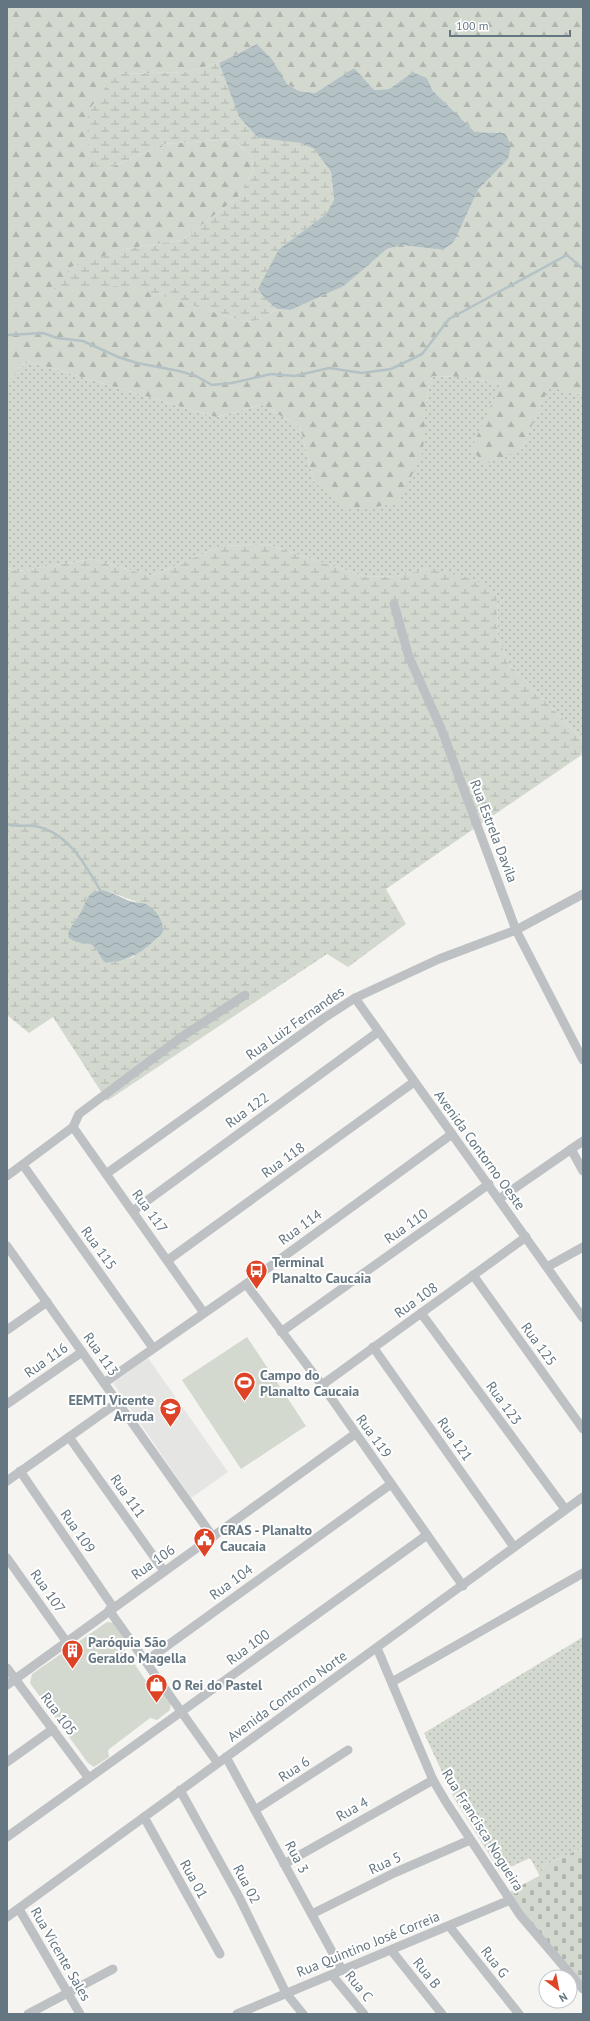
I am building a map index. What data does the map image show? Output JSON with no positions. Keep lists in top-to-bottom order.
{
  "streets": {
    "street": [
      "Rua Estrela Davila",
      "Rua Luiz Fernandes",
      "Rua 122",
      "Avenida Contorno Oeste",
      "Rua 118",
      "Rua 117",
      "Rua 110",
      "Rua 114",
      "Rua 115",
      "Rua 108",
      "Rua 125",
      "Rua 113",
      "Rua 116",
      "Rua 123",
      "Rua 119",
      "Rua 121",
      "Rua 111",
      "Rua 109",
      "Rua 106",
      "Rua 104",
      "Rua 107",
      "Rua 100",
      "Avenida Contorno Norte",
      "Rua 105",
      "Rua 6",
      "Rua 4",
      "Rua Francisca Nogueira",
      "Rua 3",
      "Rua 5",
      "Rua 01",
      "Rua 02",
      "Rua Quintino José Correia",
      "Rua Vicente Sales",
      "Rua G",
      "Rua B",
      "Rua C"
    ]
  },
  "crossings": [
    ["Rua Estrela Davila", "Rua Luiz Fernandes"],
    ["Rua Luiz Fernandes", "Avenida Contorno Oeste"],
    ["Rua Luiz Fernandes", "Rua 117"],
    ["Rua 122", "Avenida Contorno Oeste"],
    ["Rua 122", "Rua 117"],
    ["Avenida Contorno Oeste", "Rua 118"],
    ["Avenida Contorno Oeste", "Rua 110"],
    ["Avenida Contorno Oeste", "Rua 114"],
    ["Avenida Contorno Oeste", "Rua 108"],
    ["Rua 118", "Rua 117"],
    ["Rua 117", "Rua 114"],
    ["Rua 110", "Rua 119"],
    ["Rua 114", "Rua 115"],
    ["Rua 114", "Rua 113"],
    ["Rua 114", "Rua 119"],
    ["Rua 108", "Rua 125"],
    ["Rua 108", "Rua 123"],
    ["Rua 108", "Rua 119"],
    ["Rua 108", "Rua 121"],
    ["Rua 113", "Rua 116"],
    ["Rua 113", "Rua 106"],
    ["Rua 123", "Avenida Contorno Norte"],
    ["Rua 119", "Rua 106"],
    ["Rua 119", "Rua 104"],
    ["Rua 119", "Rua 100"],
    ["Rua 119", "Avenida Contorno Norte"],
    ["Rua 121", "Avenida Contorno Norte"],
    ["Rua 111", "Rua 106"],
    ["Rua 109", "Rua 106"],
    ["Rua 109", "Rua 104"],
    ["Rua 109", "Rua 100"],
    ["Rua 109", "Avenida Contorno Norte"],
    ["Rua 106", "Rua 107"],
    ["Rua 106", "Rua 105"],
    ["Rua 100", "Rua 105"],
    ["Avenida Contorno Norte", "Rua Francisca Nogueira"],
    ["Avenida Contorno Norte", "Rua 3"],
    ["Avenida Contorno Norte", "Rua 01"],
    ["Avenida Contorno Norte", "Rua 02"],
    ["Avenida Contorno Norte", "Rua Vicente Sales"],
    ["Rua 6", "Rua 3"],
    ["Rua 4", "Rua Francisca Nogueira"],
    ["Rua 4", "Rua 3"],
    ["Rua Francisca Nogueira", "Rua 5"],
    ["Rua Francisca Nogueira", "Rua Quintino José Correia"],
    ["Rua 3", "Rua 5"],
    ["Rua 3", "Rua Quintino José Correia"],
    ["Rua 02", "Rua Quintino José Correia"],
    ["Rua Quintino José Correia", "Rua G"],
    ["Rua Quintino José Correia", "Rua B"],
    ["Rua Quintino José Correia", "Rua C"]
  ],
  "places": {
    "bus stop": ["Terminal Planalto Caucaia"],
    "sports": ["Campo do Planalto Caucaia"],
    "school or university": ["EEMTI Vicente Arruda"],
    "public building": ["CRAS - Planalto Caucaia"],
    "building": ["Paróquia São Geraldo Magella"],
    "shop": ["O Rei do Pastel"]
  },
  "scale_bar": "100 m",
  "north": "bottom right"
}
